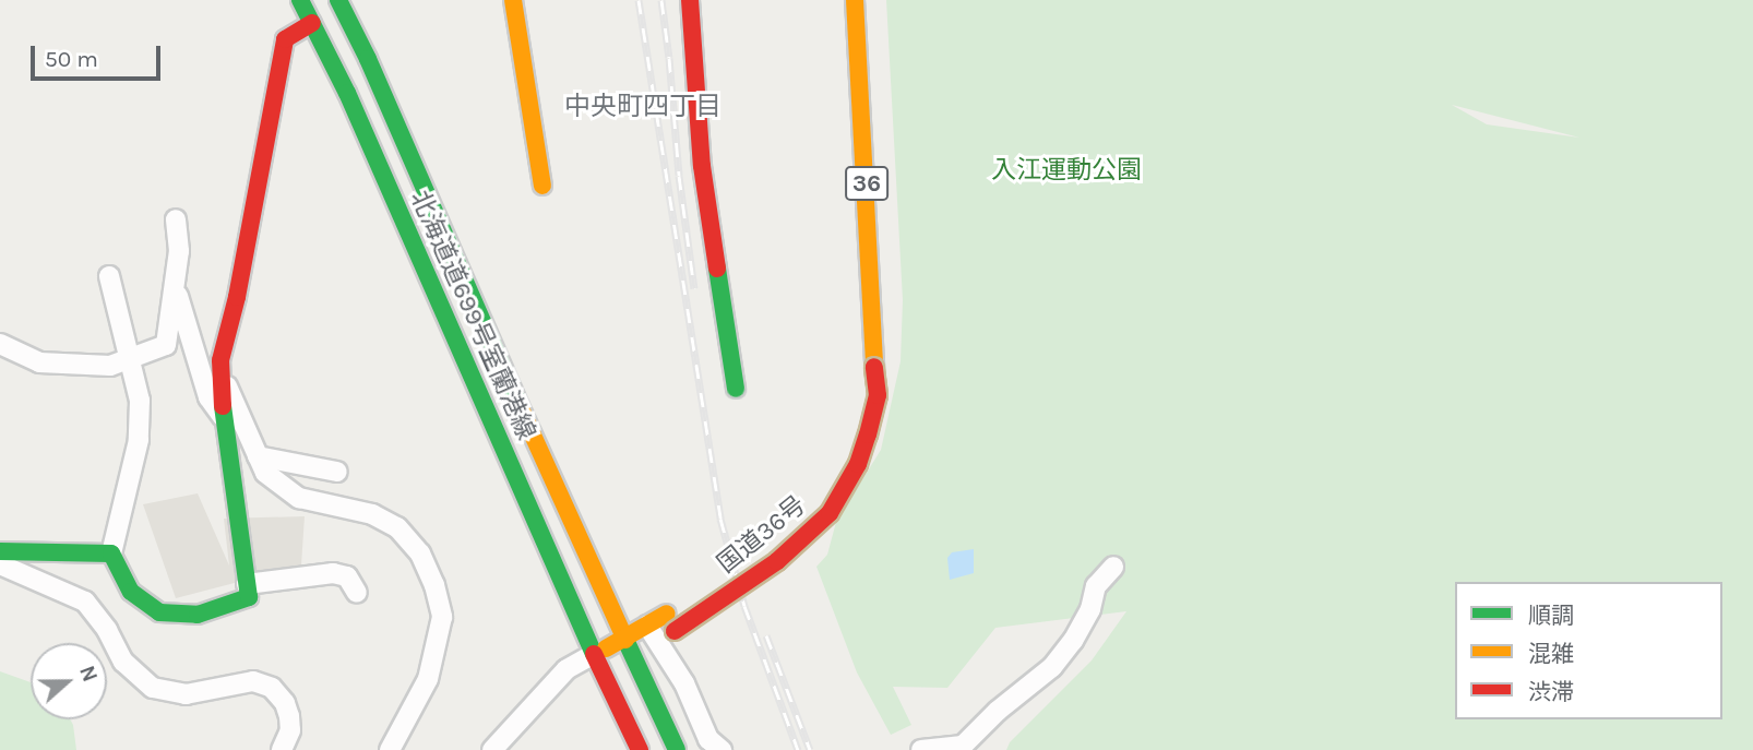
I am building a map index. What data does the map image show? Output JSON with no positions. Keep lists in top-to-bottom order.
{
  "streets": {
    "main road": ["36", "北海道道699号室蘭港線", "国道36号"]
  },
  "crossings": [
    ["北海道道699号室蘭港線", "国道36号"]
  ],
  "districts": ["中央町四丁目"],
  "parks": ["入江運動公園"],
  "legend": ["順調", "混雑", "渋滞"],
  "scale_bar": "50 m",
  "north": "right"
}
